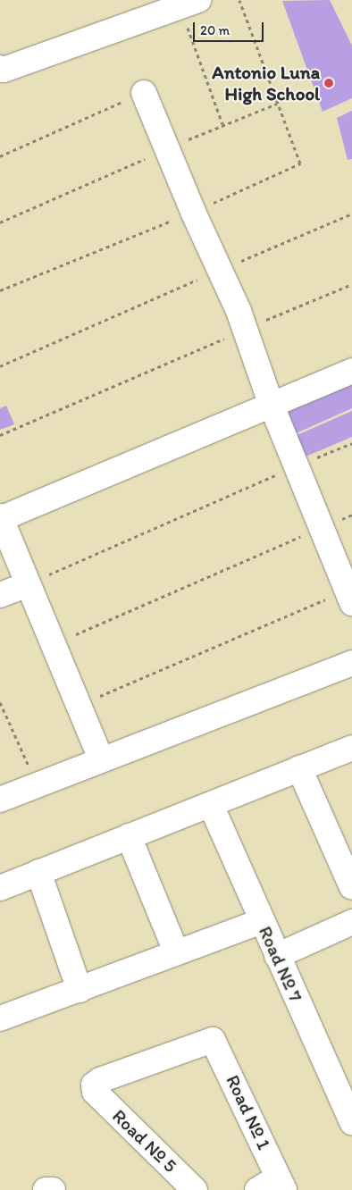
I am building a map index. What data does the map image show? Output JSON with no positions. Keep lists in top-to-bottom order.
{
  "streets": {
    "street": ["Road № 7", "Road № 1", "Road № 5"]
  },
  "crossings": [
    ["Road № 1", "Road № 5"]
  ],
  "places": ["Antonio Luna High School"],
  "scale_bar": "20 m"
}
